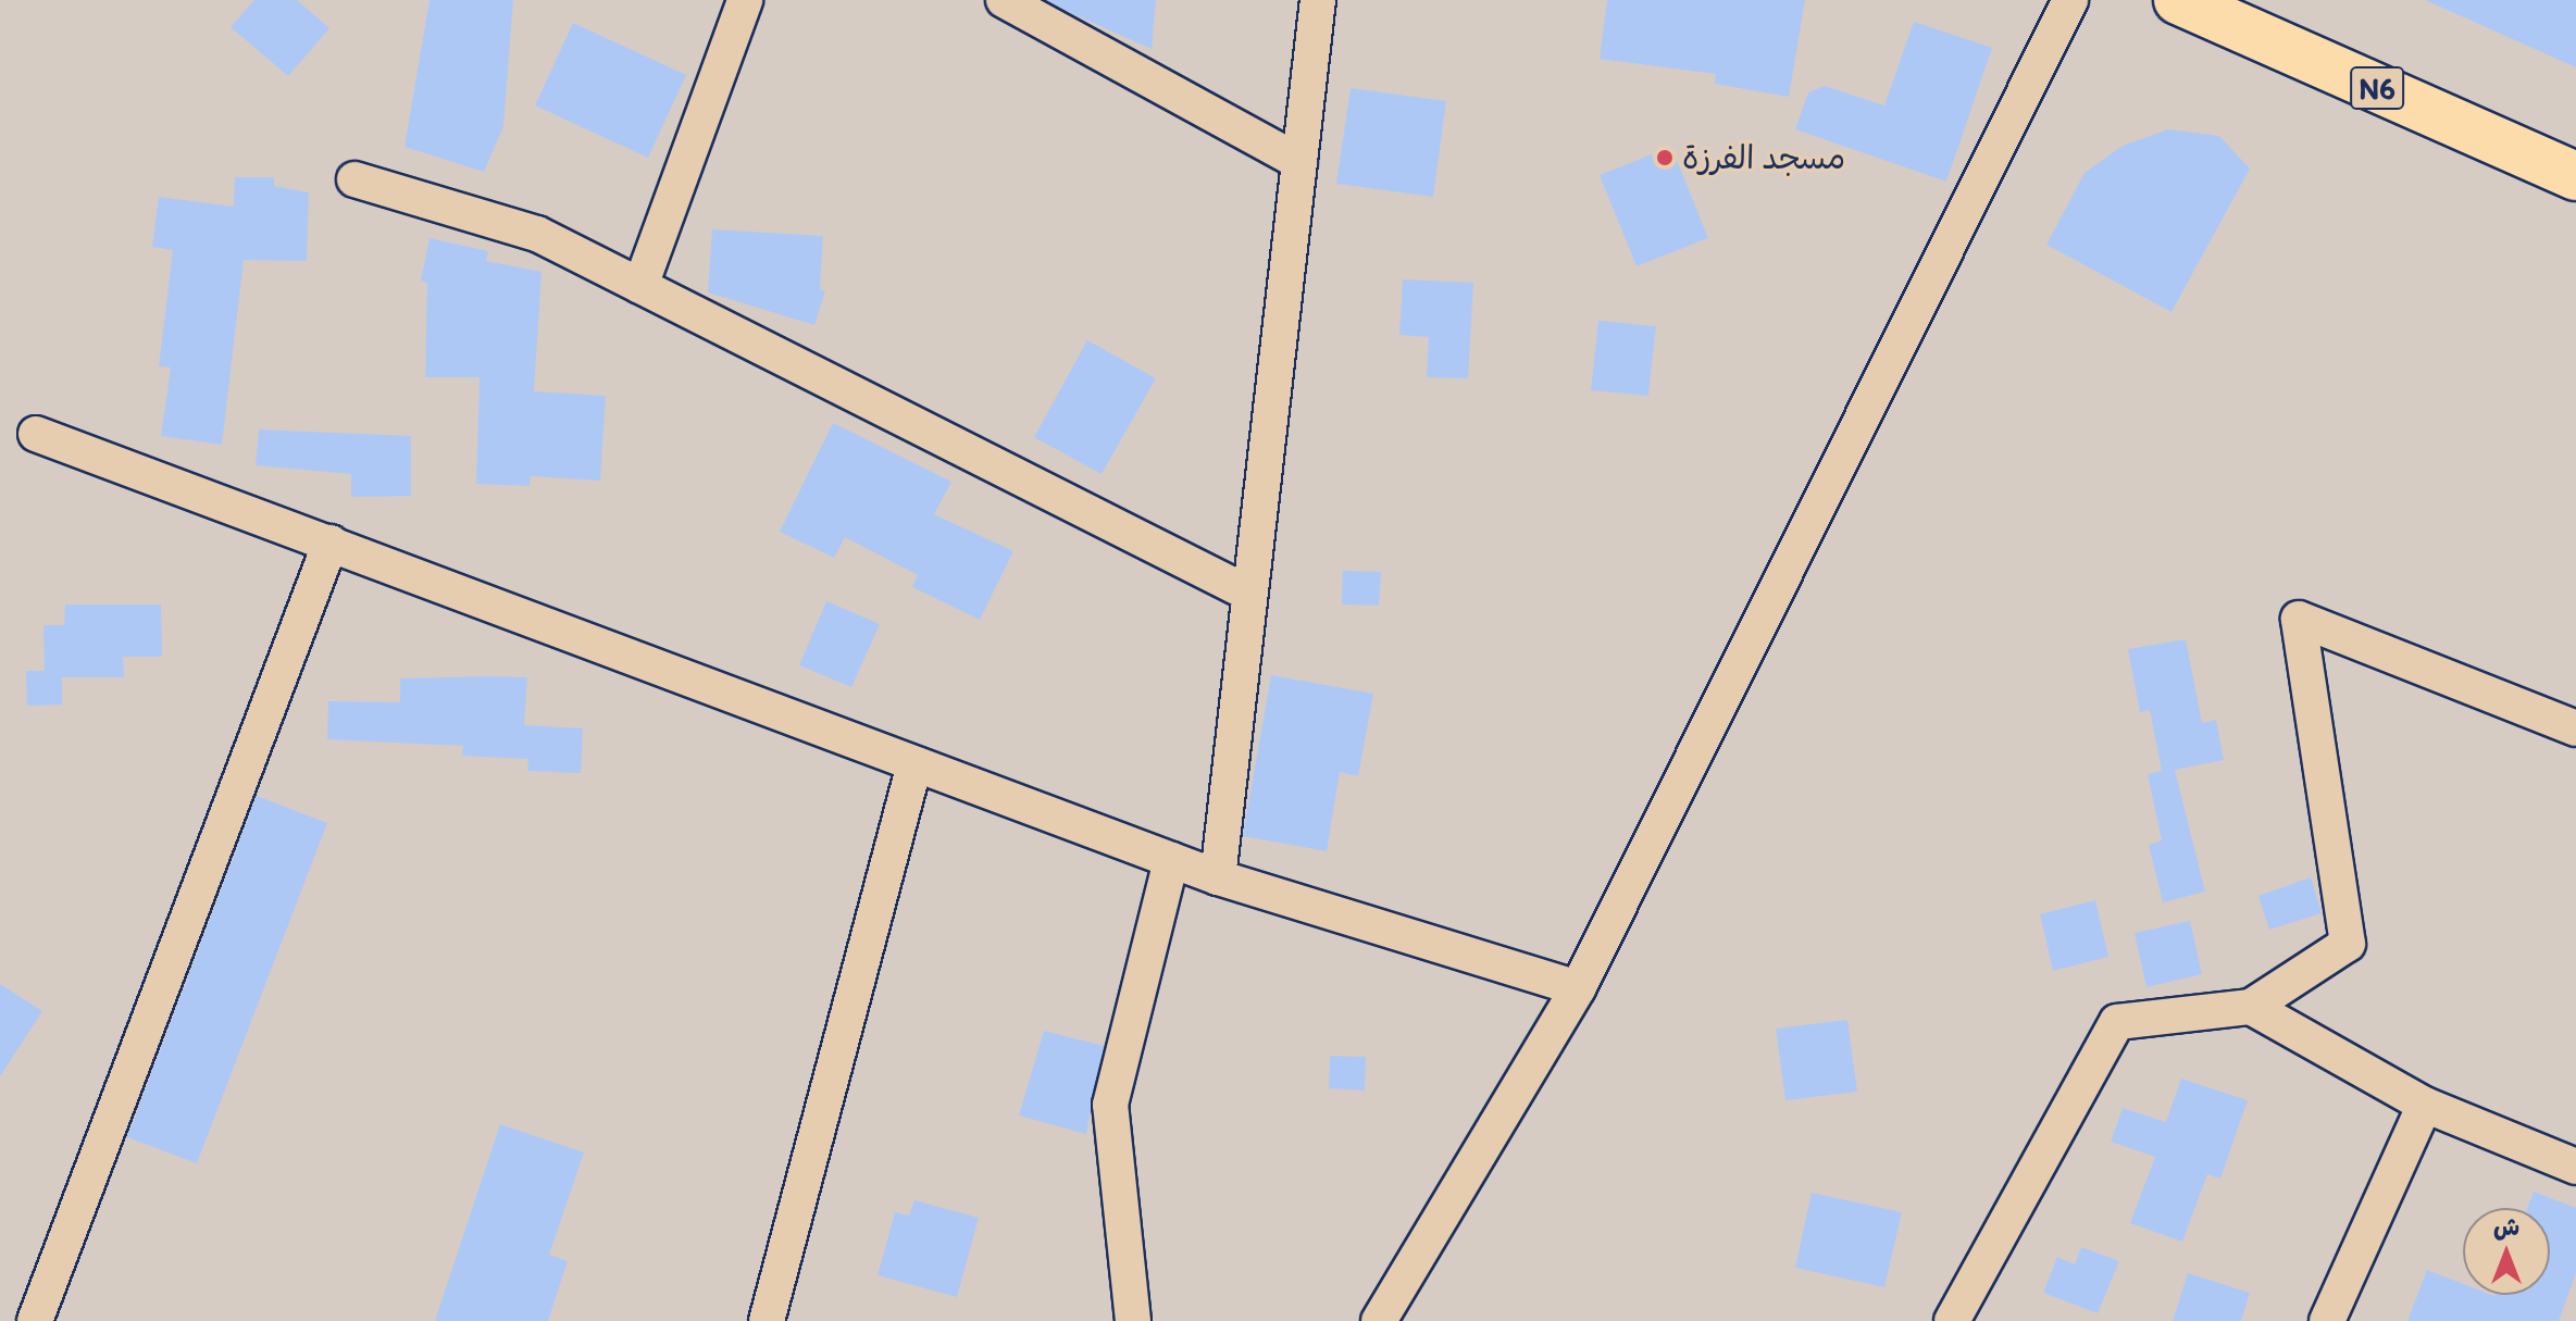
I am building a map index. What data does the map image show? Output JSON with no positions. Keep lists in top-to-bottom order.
{
  "streets": {
    "main road": ["N6"]
  },
  "places": ["مسجد الفرزة"],
  "north": "top"
}
